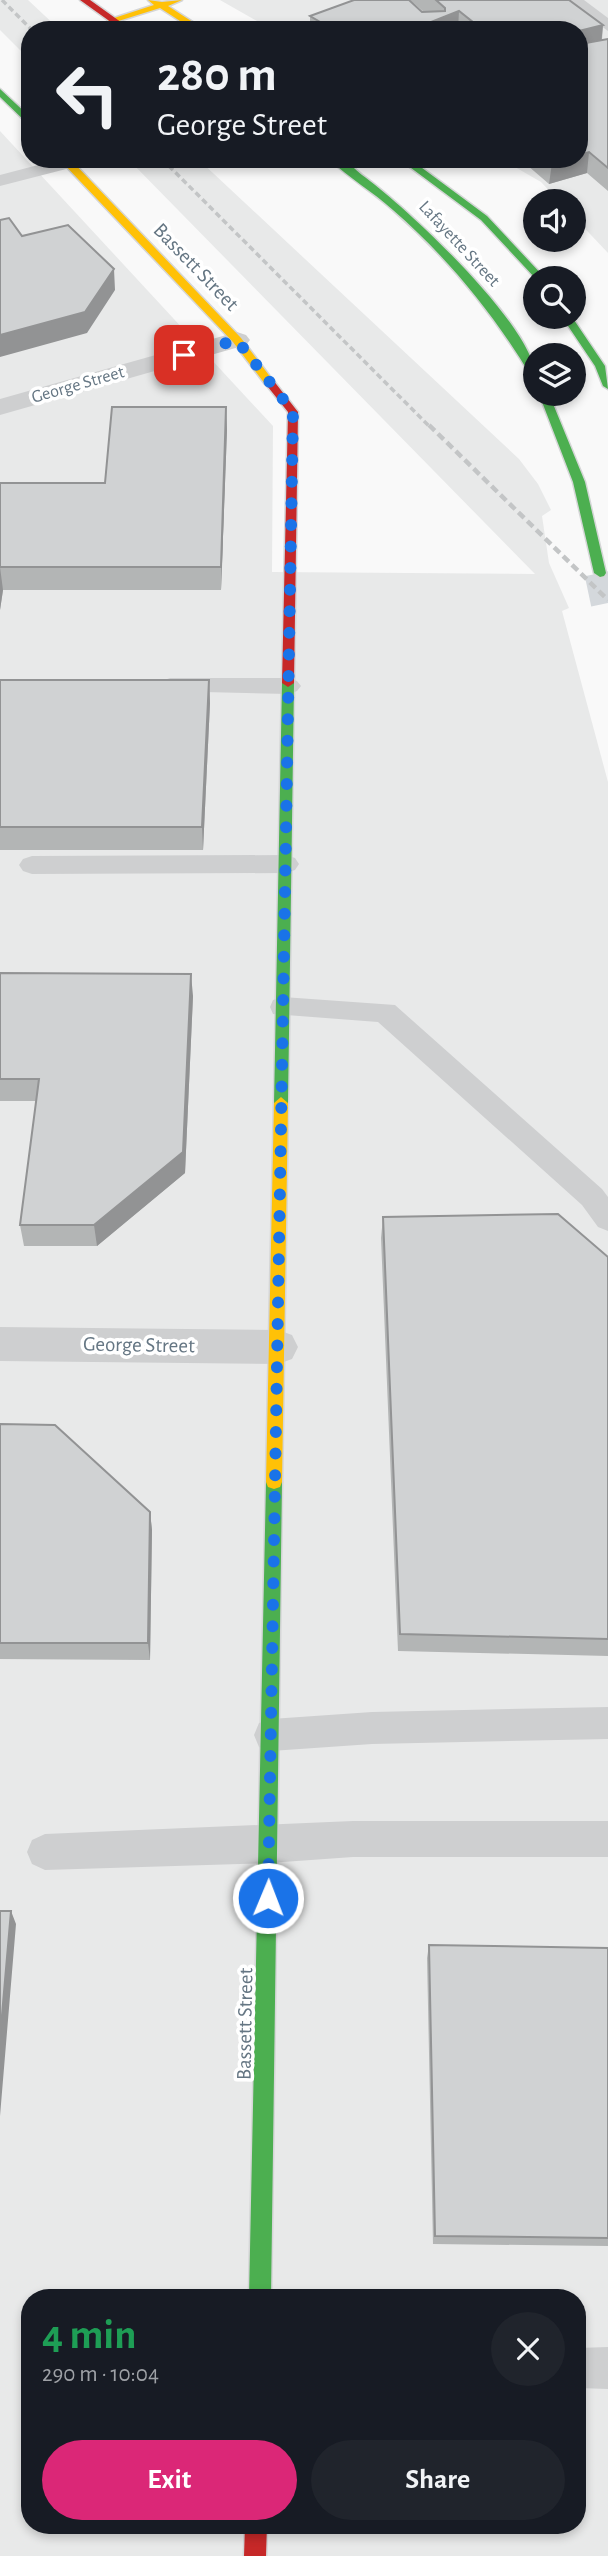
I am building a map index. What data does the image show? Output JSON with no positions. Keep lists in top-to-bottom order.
{
  "streets": {
    "street": ["Lafayette Street", "Bassett Street", "George Street"]
  },
  "crossings": [
    ["Bassett Street", "George Street"]
  ],
  "page": {
    "turn": ["280 m", "George Street"],
    "heading": ["4 min", "290 m · 10:04"],
    "buttons": ["Exit", "Share"]
  }
}
